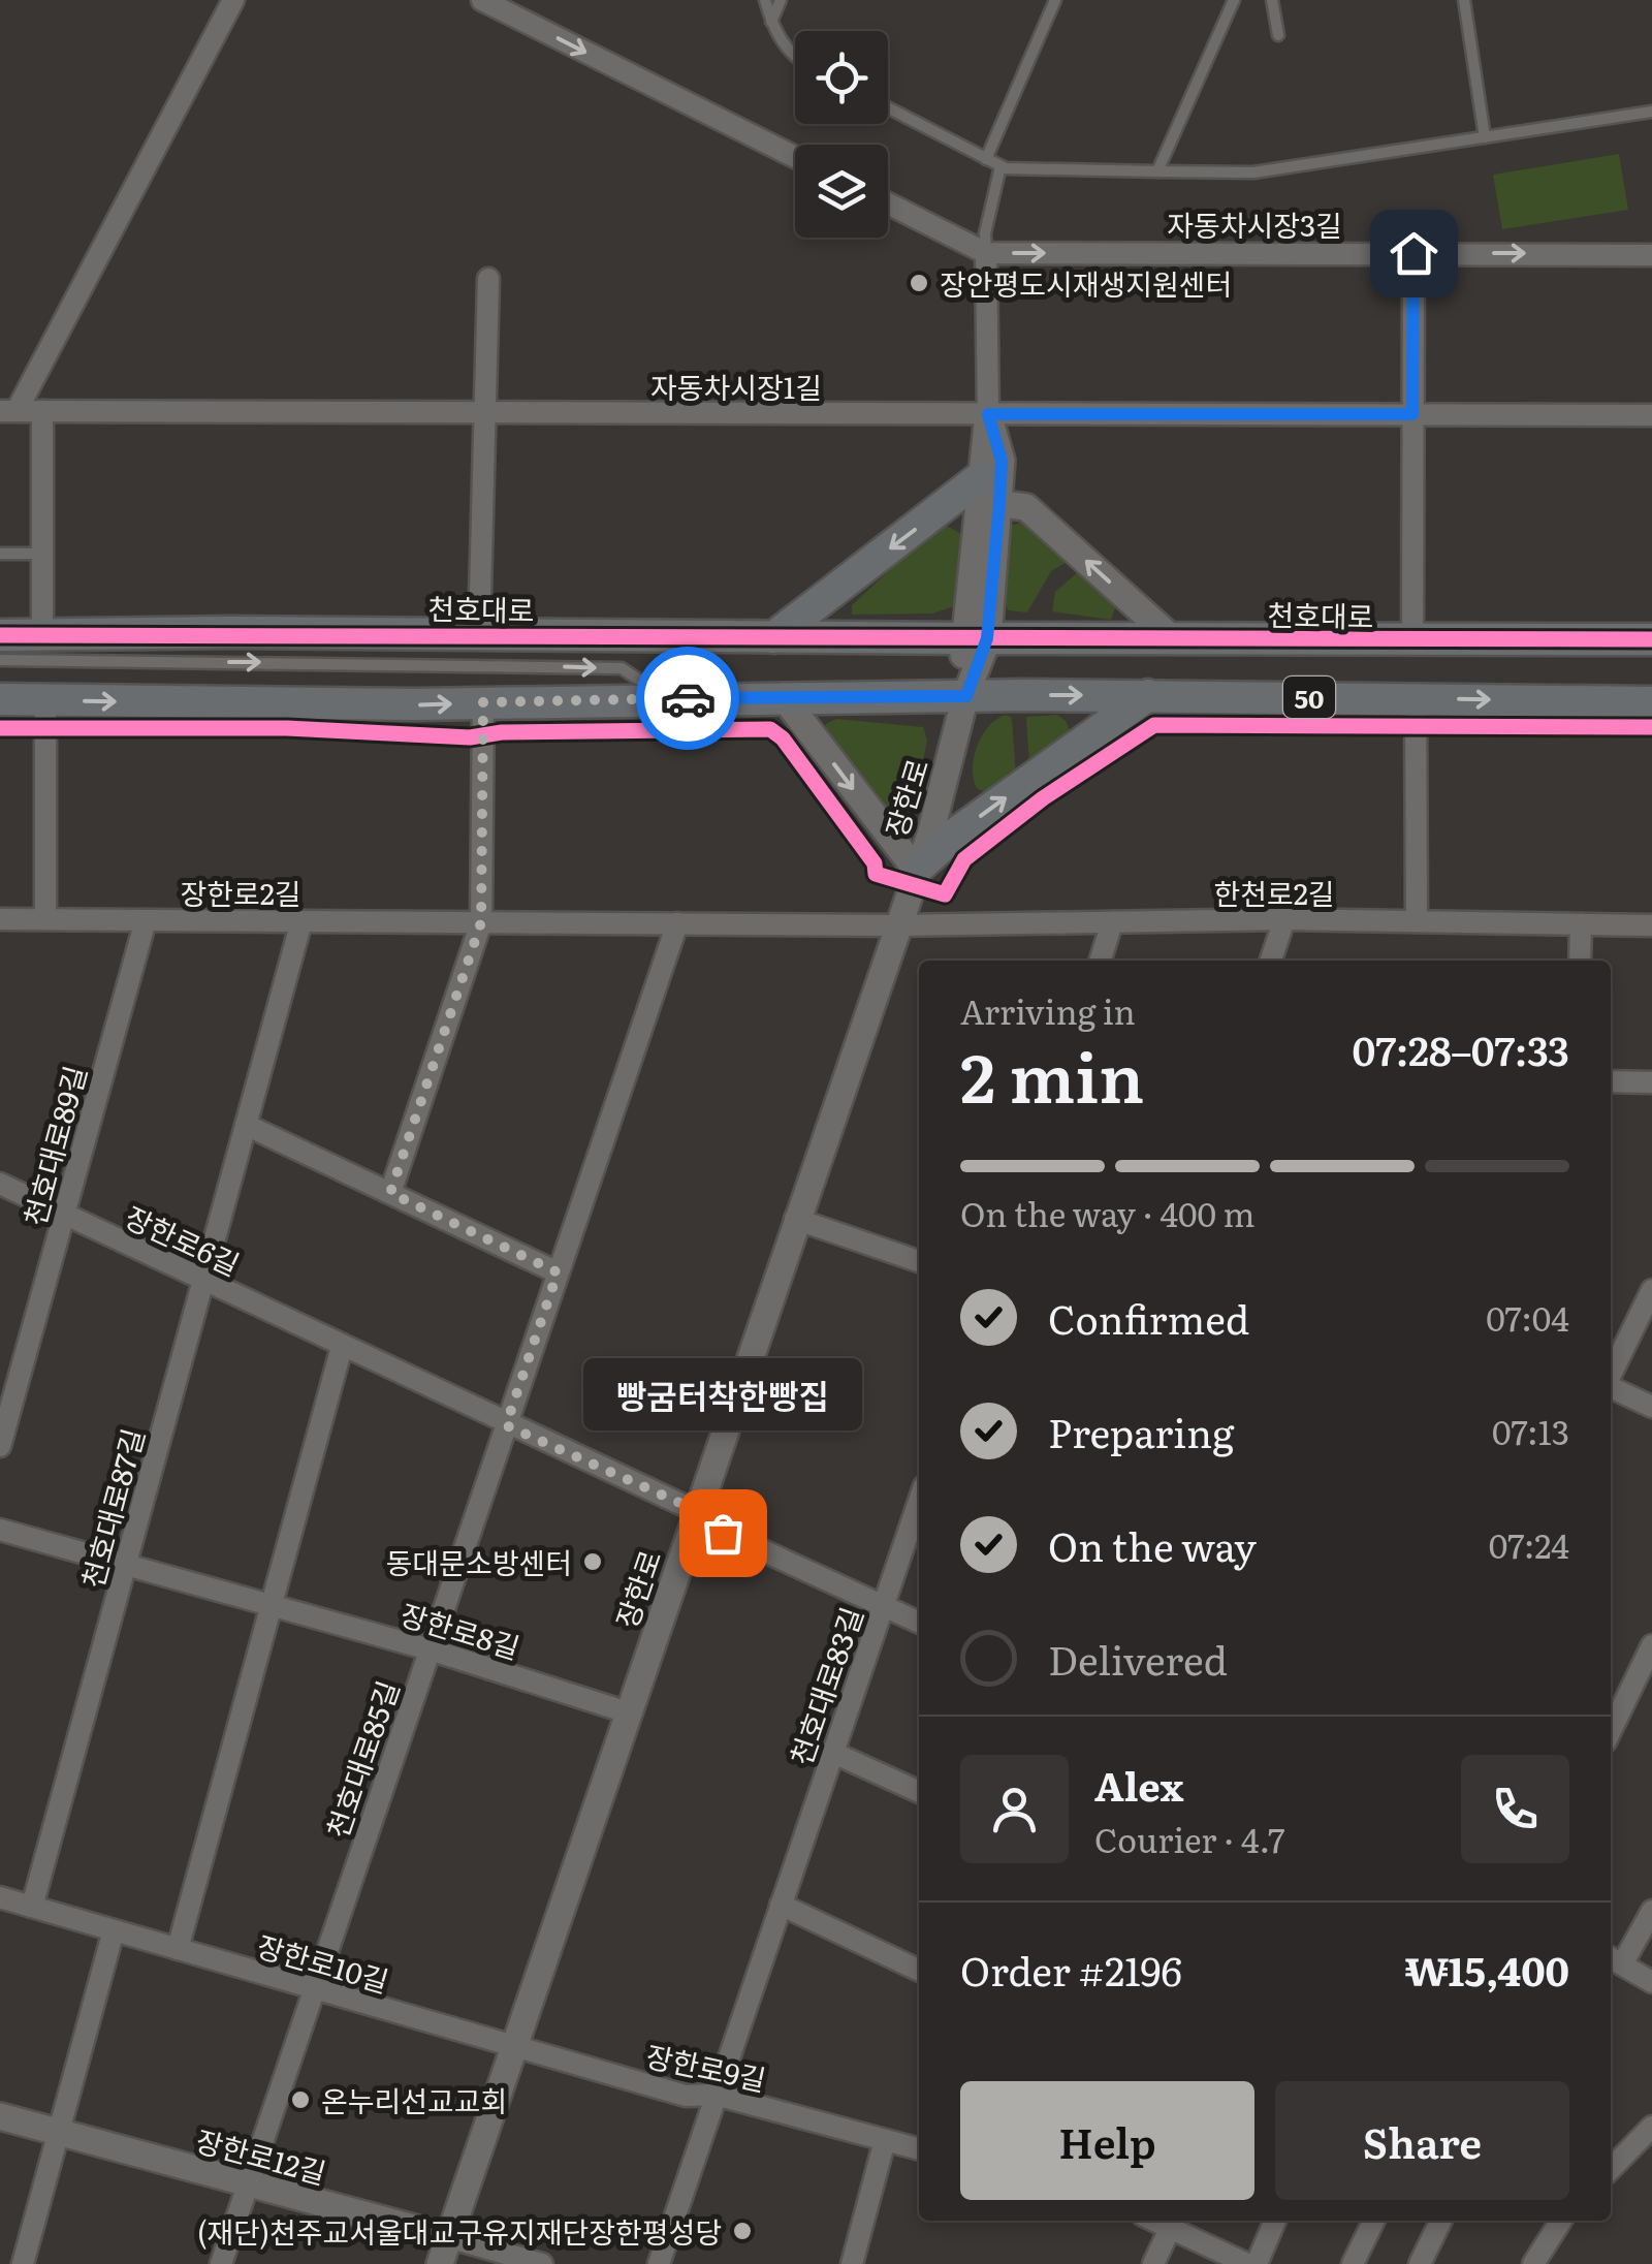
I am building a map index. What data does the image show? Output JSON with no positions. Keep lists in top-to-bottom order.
{
  "streets": {
    "main road": ["천호대로", "50"],
    "street": [
      "자동차시장3길",
      "자동차시장1길",
      "장한로",
      "장한로2길",
      "한천로2길",
      "천호대로89길",
      "장한로6길",
      "천호대로87길",
      "장한로8길",
      "천호대로83길",
      "천호대로85길",
      "장한로10길",
      "장한로9길",
      "장한로12길"
    ]
  },
  "crossings": [
    ["자동차시장1길", "천호대로"],
    ["자동차시장1길", "장한로"],
    ["천호대로", "장한로"],
    ["50", "장한로"],
    ["장한로", "장한로2길"],
    ["장한로", "한천로2길"],
    ["장한로", "장한로6길"],
    ["장한로", "장한로8길"],
    ["장한로", "장한로10길"],
    ["장한로", "장한로9길"],
    ["장한로", "장한로12길"],
    ["장한로2길", "한천로2길"],
    ["장한로2길", "천호대로89길"],
    ["장한로2길", "천호대로87길"],
    ["장한로2길", "천호대로85길"],
    ["천호대로89길", "장한로6길"],
    ["장한로6길", "천호대로87길"],
    ["장한로6길", "천호대로83길"],
    ["장한로6길", "천호대로85길"],
    ["천호대로87길", "장한로8길"],
    ["천호대로87길", "장한로10길"],
    ["장한로8길", "천호대로85길"],
    ["천호대로83길", "장한로9길"],
    ["천호대로85길", "장한로10길"],
    ["천호대로85길", "장한로12길"],
    ["장한로10길", "장한로9길"]
  ],
  "one_way": ["자동차시장3길"],
  "places": [
    "장안평도시재생지원센터",
    "빵굼터착한빵집",
    "동대문소방센터",
    "온누리선교교회",
    "(재단)천주교서울대교구유지재단장한평성당"
  ],
  "page": {
    "heading": ["2 min", "Arriving in", "07:28–07:33"],
    "panel": [
      "Alex",
      "Courier · 4.7",
      "Order #2196",
      "₩15,400"
    ],
    "bar": "On the way · 400 m",
    "list": [
      ["Confirmed", "07:04"],
      ["Preparing", "07:13"],
      ["On the way", "07:24"],
      "Delivered"
    ],
    "bubble": "빵굼터착한빵집",
    "buttons": ["Help", "Share"]
  }
}
